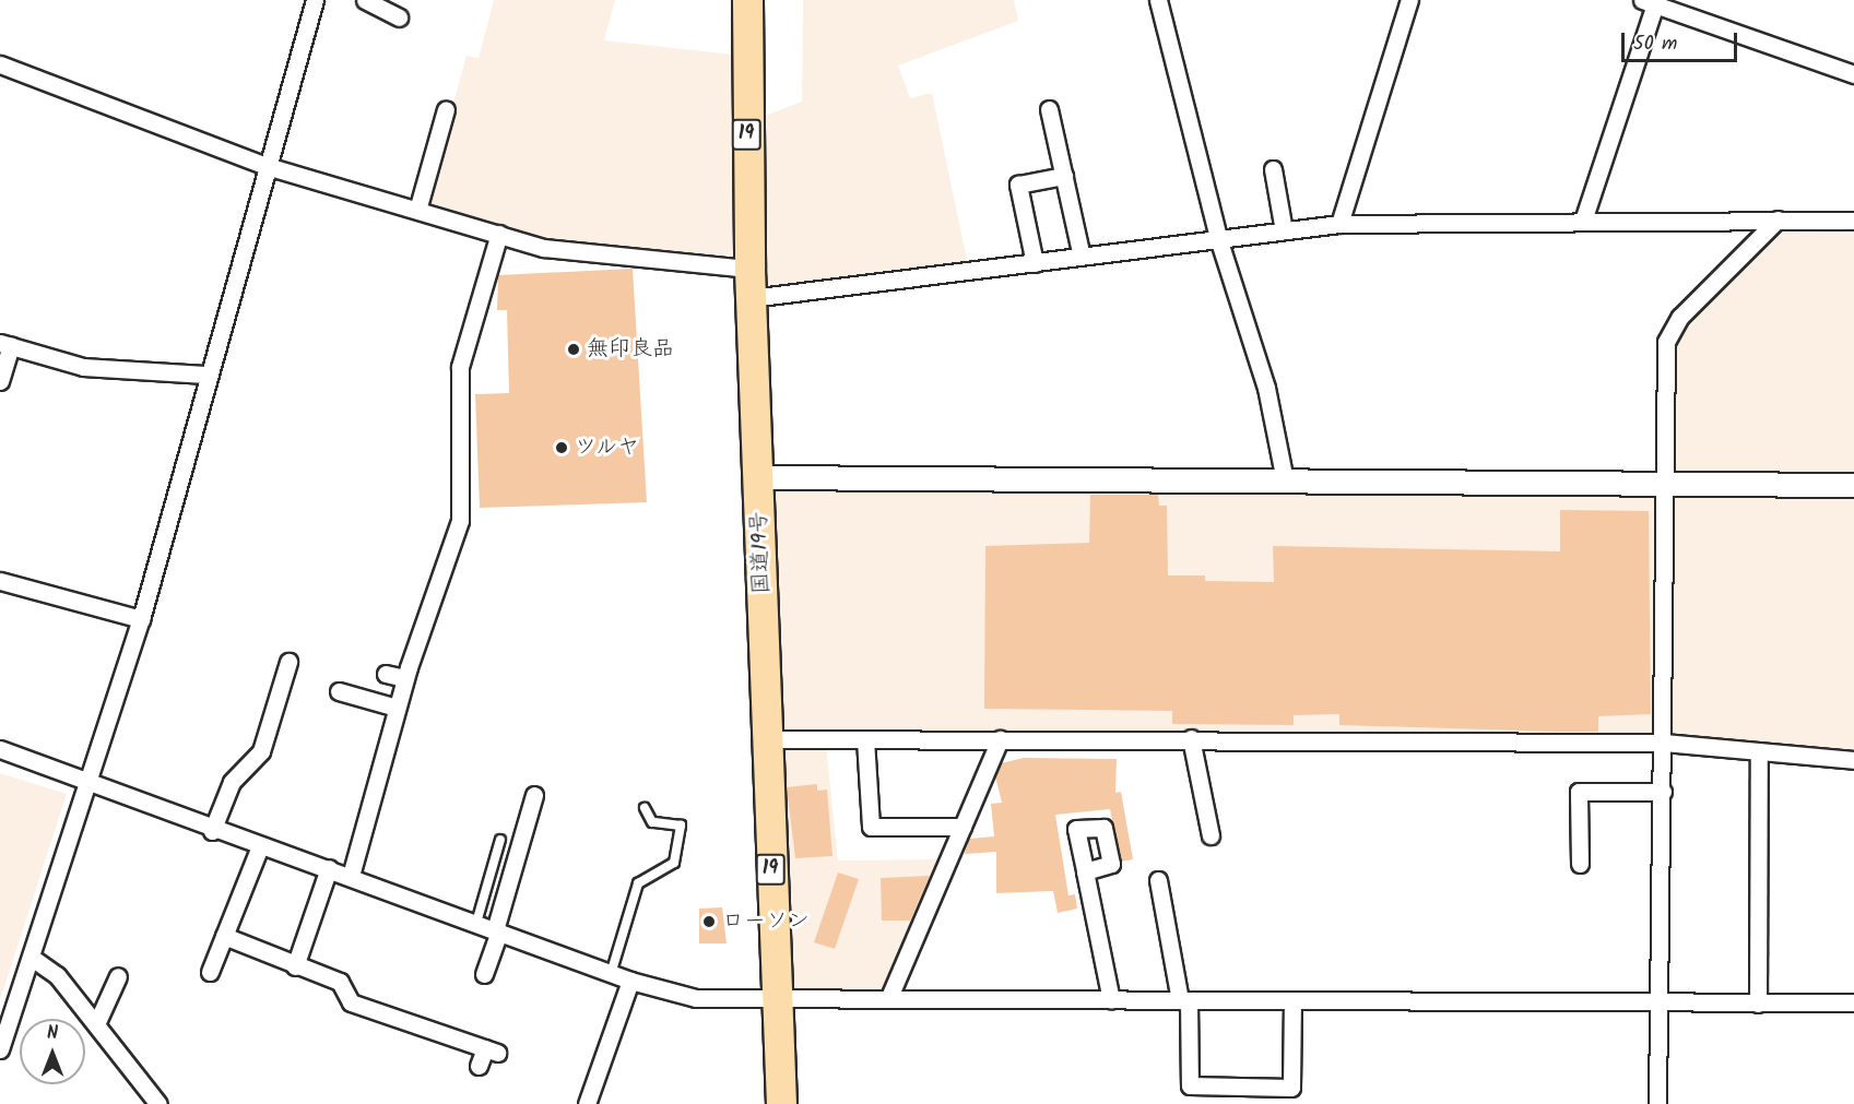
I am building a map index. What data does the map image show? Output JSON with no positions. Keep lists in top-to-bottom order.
{
  "streets": {
    "highway": ["19", "国道19号"]
  },
  "places": ["無印良品", "ツルヤ", "ローソン"],
  "scale_bar": "50 m",
  "north": "top"
}
